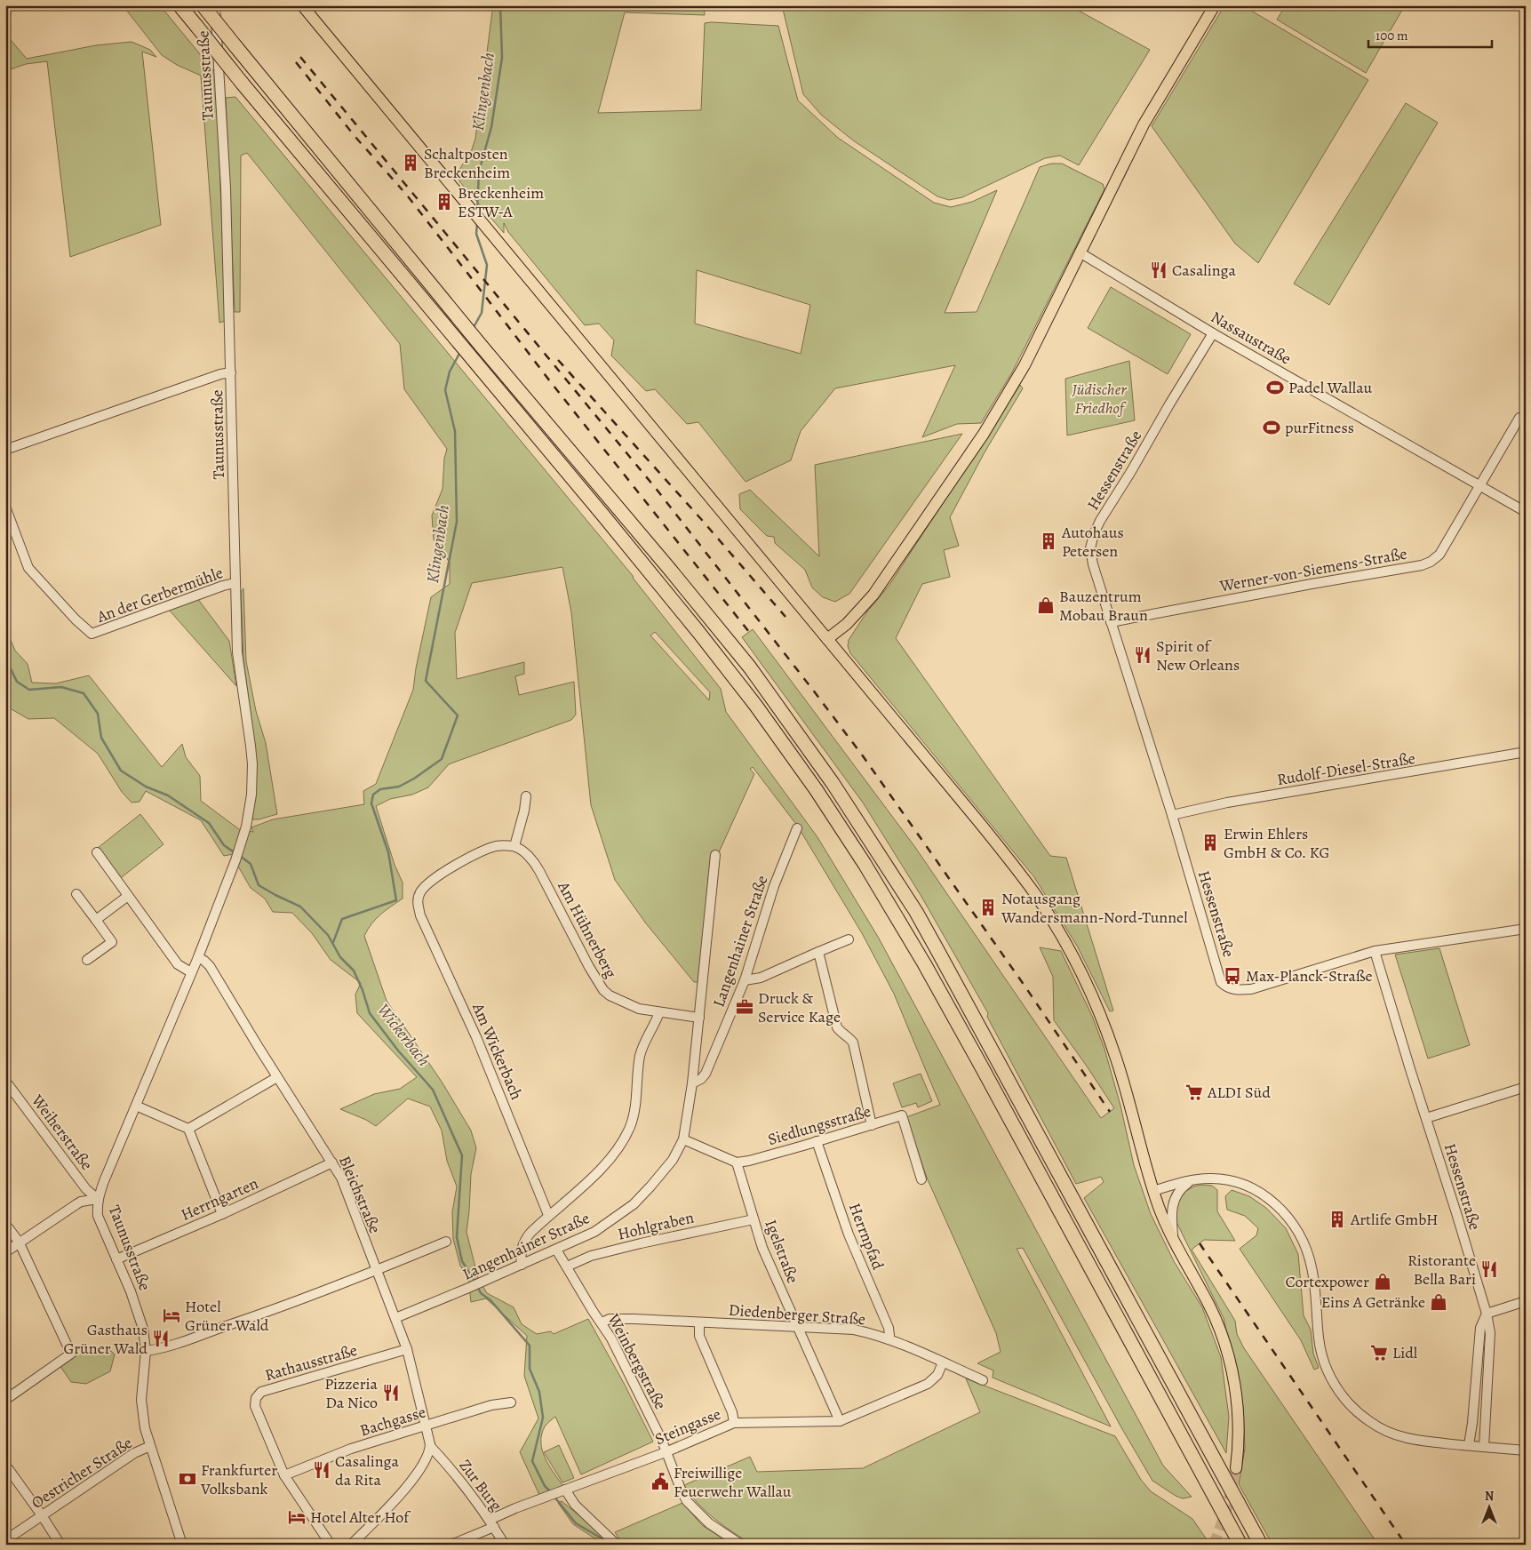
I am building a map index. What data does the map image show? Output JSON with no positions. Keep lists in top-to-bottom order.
{
  "streets": {
    "street": [
      "Taunusstraße",
      "Nassaustraße",
      "Hessenstraße",
      "Werner-von-Siemens-Straße",
      "An der Gerbermühle",
      "Rudolf-Diesel-Straße",
      "Am Hühnerberg",
      "Langenhainer Straße",
      "Am Wickerbach",
      "Siedlungsstraße",
      "Weiherstraße",
      "Bleichstraße",
      "Herrngarten",
      "Hohlgraben",
      "Herrnpfad",
      "Igelstraße",
      "Diedenberger Straße",
      "Weinbergstraße",
      "Rathausstraße",
      "Bachgasse",
      "Steingasse",
      "Oestricher Straße",
      "Zur Burg"
    ]
  },
  "crossings": [
    ["Taunusstraße", "An der Gerbermühle"],
    ["Taunusstraße", "Weiherstraße"],
    ["Taunusstraße", "Bleichstraße"],
    ["Taunusstraße", "Herrngarten"],
    ["Taunusstraße", "Oestricher Straße"],
    ["Nassaustraße", "Hessenstraße"],
    ["Nassaustraße", "Werner-von-Siemens-Straße"],
    ["Hessenstraße", "Werner-von-Siemens-Straße"],
    ["Hessenstraße", "Rudolf-Diesel-Straße"],
    ["Am Hühnerberg", "Langenhainer Straße"],
    ["Am Hühnerberg", "Am Wickerbach"],
    ["Langenhainer Straße", "Bleichstraße"],
    ["Langenhainer Straße", "Weinbergstraße"],
    ["Siedlungsstraße", "Herrnpfad"],
    ["Siedlungsstraße", "Igelstraße"],
    ["Bleichstraße", "Herrngarten"],
    ["Bleichstraße", "Rathausstraße"],
    ["Bleichstraße", "Bachgasse"],
    ["Bleichstraße", "Zur Burg"],
    ["Hohlgraben", "Igelstraße"],
    ["Hohlgraben", "Weinbergstraße"],
    ["Herrnpfad", "Diedenberger Straße"],
    ["Igelstraße", "Diedenberger Straße"],
    ["Igelstraße", "Steingasse"],
    ["Diedenberger Straße", "Weinbergstraße"],
    ["Diedenberger Straße", "Steingasse"],
    ["Weinbergstraße", "Steingasse"],
    ["Rathausstraße", "Bachgasse"],
    ["Steingasse", "Zur Burg"]
  ],
  "water": ["Klingenbach", "Wickerbach"],
  "parks": ["Jüdischer Friedhof"],
  "places": {
    "building": [
      "Schaltposten Breckenheim",
      "Breckenheim ESTW-A",
      "Autohaus Petersen",
      "Erwin Ehlers GmbH & Co. KG",
      "Notausgang Wandersmann-Nord-Tunnel",
      "Artlife GmbH"
    ],
    "restaurant": [
      "Casalinga",
      "Spirit of New Orleans",
      "Ristorante Bella Bari",
      "Gasthaus Grüner Wald",
      "Pizzeria Da Nico",
      "Casalinga da Rita"
    ],
    "sports": ["Padel Wallau", "purFitness"],
    "shop": ["Bauzentrum Mobau Braun", "Cortexpower", "Eins A Getränke"],
    "bus stop": ["Max-Planck-Straße"],
    "office": ["Druck & Service Kage"],
    "supermarket": ["ALDI Süd", "Lidl"],
    "hotel": ["Hotel Grüner Wald", "Hotel Alter Hof"],
    "bank": ["Frankfurter Volksbank"],
    "public building": ["Freiwillige Feuerwehr Wallau"]
  },
  "scale_bar": "100 m",
  "north": "top"
}
